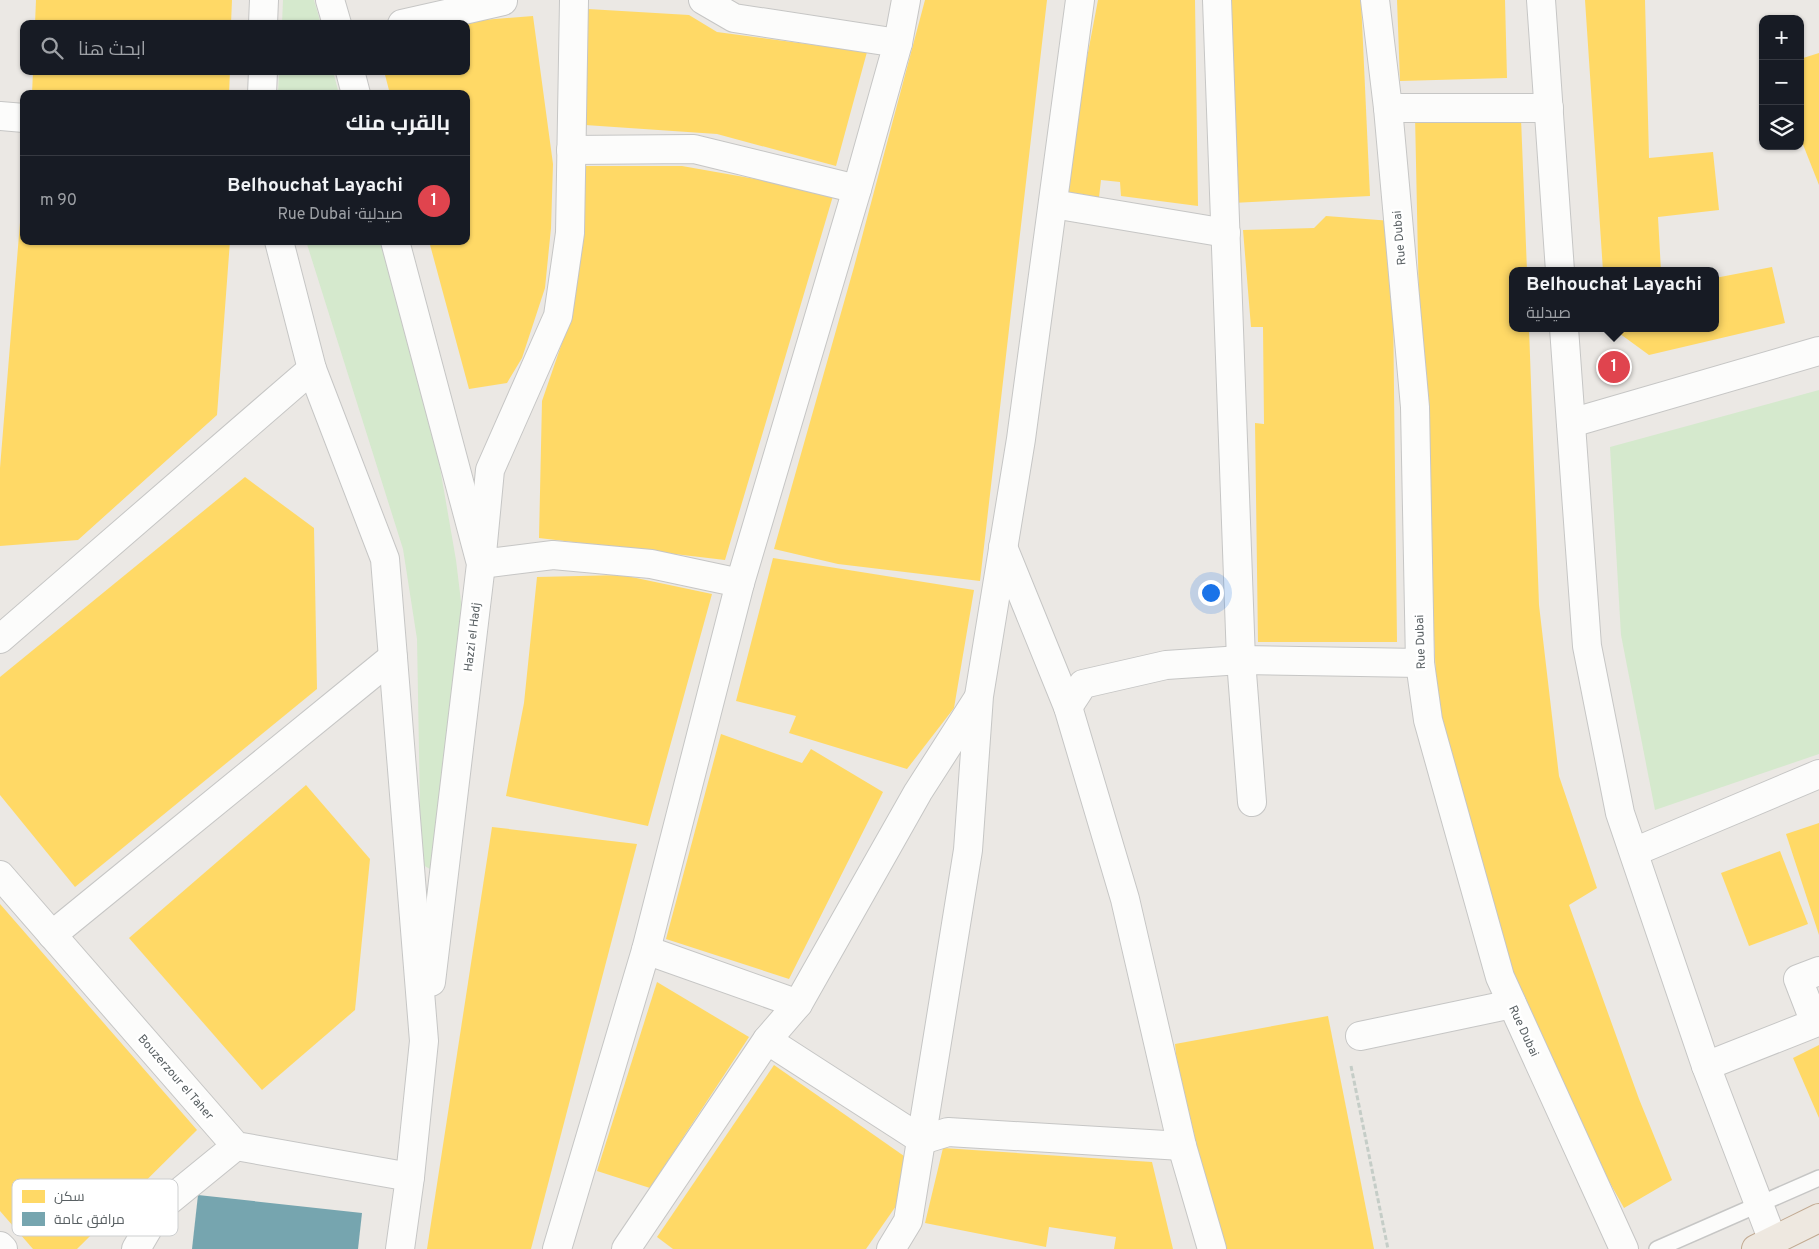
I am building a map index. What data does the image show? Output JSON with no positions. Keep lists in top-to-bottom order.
{
  "streets": {
    "street": ["Rue Dubai", "Hazzi el Hadj", "Bouzerzour el Taher"]
  },
  "legend": ["سكن", "مرافق عامة"],
  "page": {
    "map_buttons": ["+", "−"],
    "search": "ابحث هنا",
    "heading": "بالقرب منك",
    "list": [
      {
        "mark": "1",
        "name": "Belhouchat Layachi",
        "note": "صيدلية · Rue Dubai",
        "value": "90 m"
      }
    ],
    "popup": ["Belhouchat Layachi", "صيدلية"],
    "pins": "1"
  }
}
